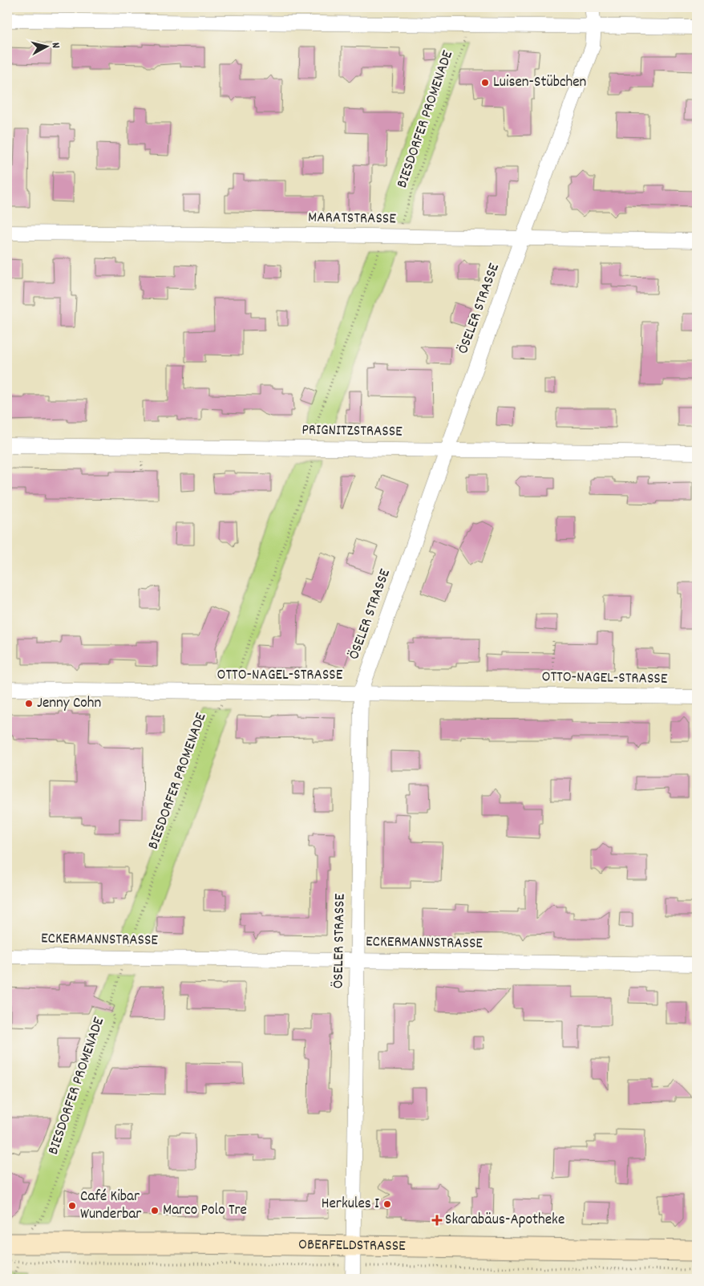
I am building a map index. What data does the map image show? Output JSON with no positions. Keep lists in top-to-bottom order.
{
  "streets": {
    "street": [
      "MARATSTRASSE",
      "ÖSELER STRASSE",
      "PRIGNITZSTRASSE",
      "OTTO-NAGEL-STRASSE",
      "ECKERMANNSTRASSE",
      "OBERFELDSTRASSE"
    ],
    "path": ["BIESDORFER PROMENADE"]
  },
  "crossings": [
    ["BIESDORFER PROMENADE", "PRIGNITZSTRASSE"],
    ["BIESDORFER PROMENADE", "OTTO-NAGEL-STRASSE"],
    ["BIESDORFER PROMENADE", "ECKERMANNSTRASSE"],
    ["MARATSTRASSE", "ÖSELER STRASSE"],
    ["ÖSELER STRASSE", "PRIGNITZSTRASSE"],
    ["ÖSELER STRASSE", "OTTO-NAGEL-STRASSE"],
    ["ÖSELER STRASSE", "ECKERMANNSTRASSE"],
    ["ÖSELER STRASSE", "OBERFELDSTRASSE"]
  ],
  "places": {
    "other": [
      "Luisen-Stübchen",
      "Jenny Cohn",
      "Herkules I",
      "Café Kibar Wunderbar",
      "Marco Polo Tre"
    ],
    "health": ["Skarabäus-Apotheke"]
  },
  "north": "right"
}
